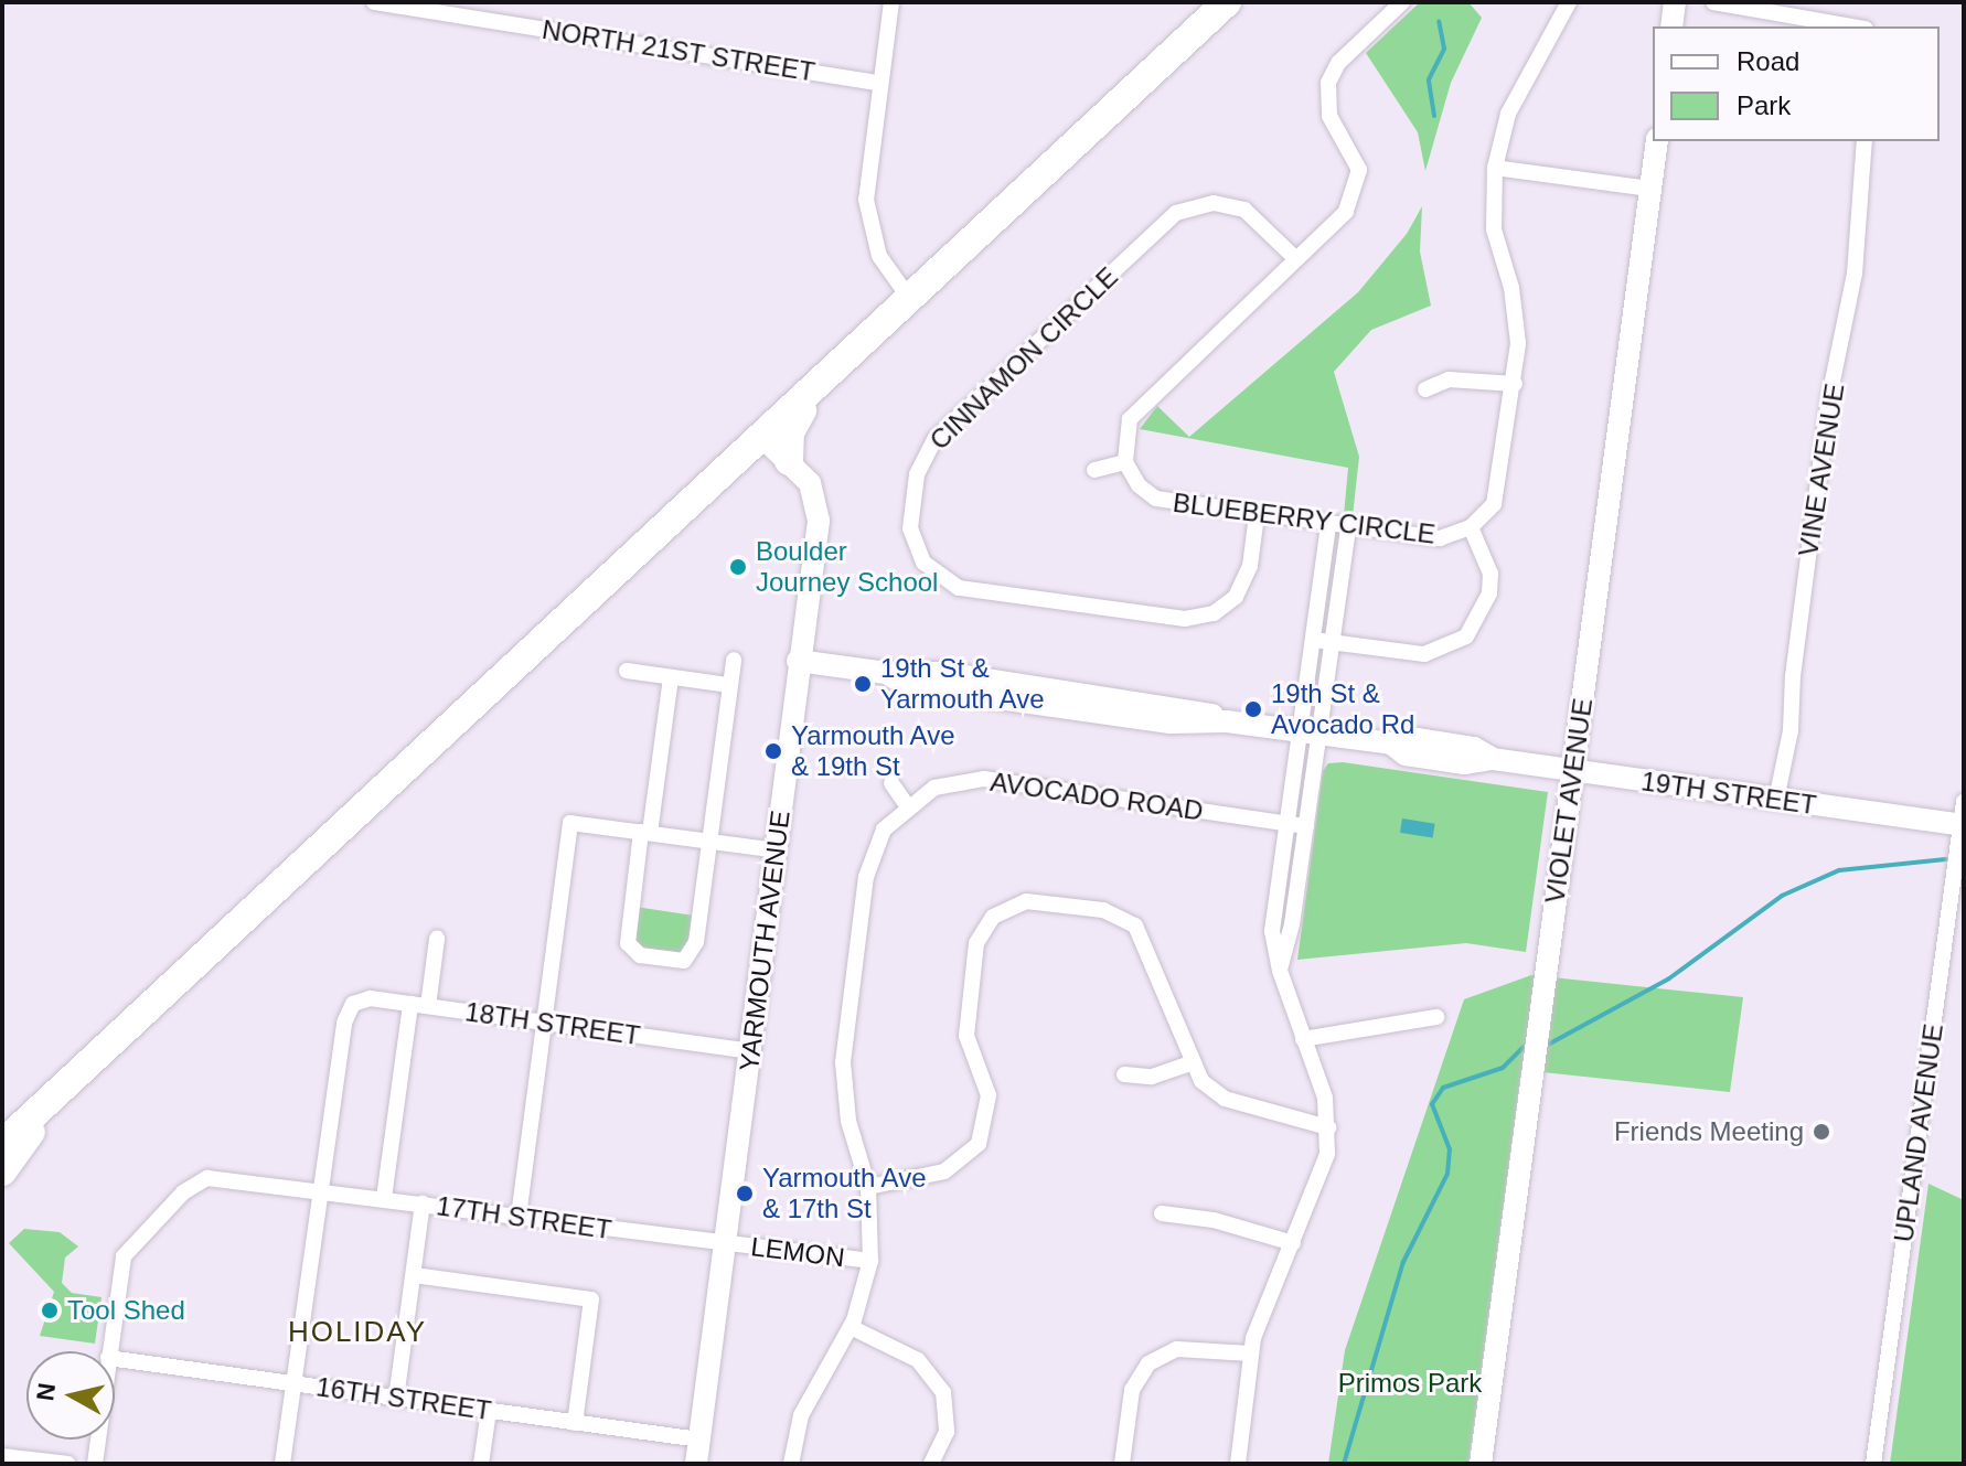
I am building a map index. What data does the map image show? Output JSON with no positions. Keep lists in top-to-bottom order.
{
  "streets": {
    "street": [
      "NORTH 21ST STREET",
      "CINNAMON CIRCLE",
      "VINE AVENUE",
      "BLUEBERRY CIRCLE",
      "19TH STREET",
      "AVOCADO ROAD",
      "VIOLET AVENUE",
      "YARMOUTH AVENUE",
      "18TH STREET",
      "UPLAND AVENUE",
      "17TH STREET",
      "LEMON",
      "16TH STREET"
    ]
  },
  "crossings": [
    ["CINNAMON CIRCLE", "BLUEBERRY CIRCLE"],
    ["VINE AVENUE", "19TH STREET"],
    ["19TH STREET", "VIOLET AVENUE"],
    ["19TH STREET", "YARMOUTH AVENUE"],
    ["19TH STREET", "UPLAND AVENUE"],
    ["AVOCADO ROAD", "LEMON"],
    ["YARMOUTH AVENUE", "18TH STREET"],
    ["YARMOUTH AVENUE", "17TH STREET"],
    ["YARMOUTH AVENUE", "LEMON"],
    ["YARMOUTH AVENUE", "16TH STREET"],
    ["18TH STREET", "17TH STREET"],
    ["17TH STREET", "LEMON"]
  ],
  "districts": ["HOLIDAY"],
  "parks": ["Primos Park"],
  "places": [
    "Boulder Journey School",
    "19th St & Yarmouth Ave",
    "19th St & Avocado Rd",
    "Yarmouth Ave & 19th St",
    "Friends Meeting",
    "Yarmouth Ave & 17th St",
    "Tool Shed"
  ],
  "legend": ["Road", "Park"],
  "north": "left"
}
